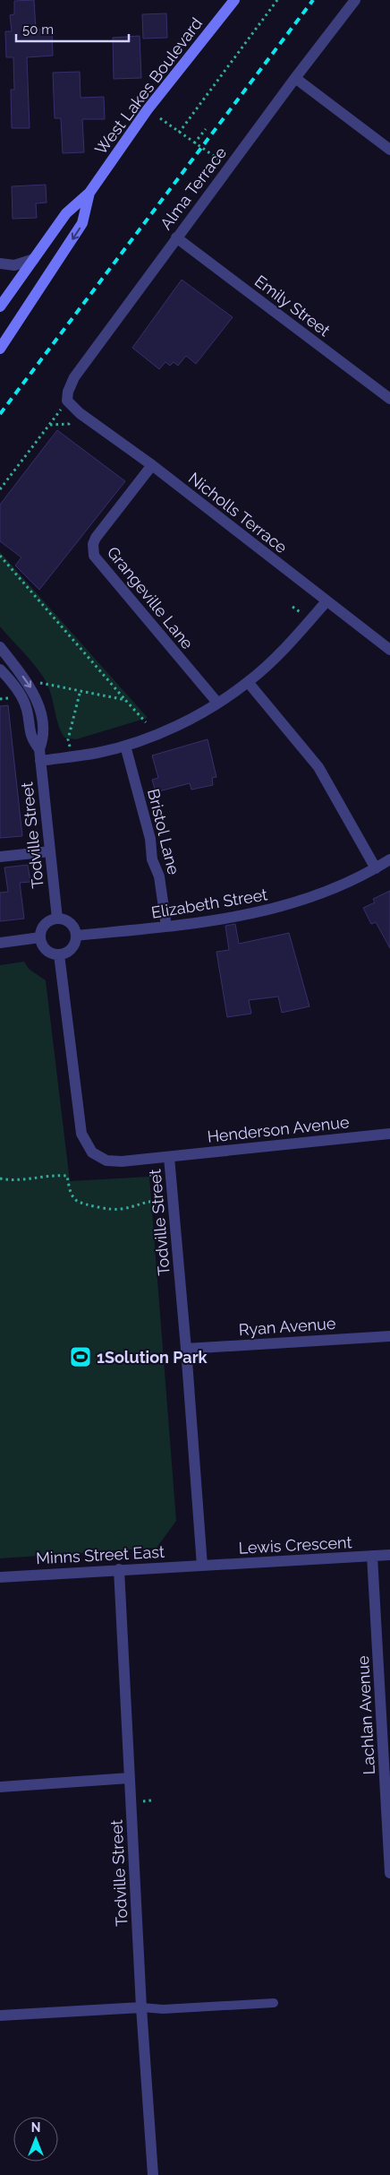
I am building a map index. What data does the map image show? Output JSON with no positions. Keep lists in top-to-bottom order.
{
  "streets": {
    "main road": ["West Lakes Boulevard"],
    "street": [
      "Alma Terrace",
      "Emily Street",
      "Nicholls Terrace",
      "Grangeville Lane",
      "Bristol Lane",
      "Todville Street",
      "Elizabeth Street",
      "Henderson Avenue",
      "Ryan Avenue",
      "Lewis Crescent",
      "Minns Street East",
      "Lachlan Avenue"
    ]
  },
  "crossings": [
    ["Alma Terrace", "Emily Street"],
    ["Alma Terrace", "Nicholls Terrace"],
    ["Nicholls Terrace", "Grangeville Lane"],
    ["Bristol Lane", "Elizabeth Street"],
    ["Todville Street", "Elizabeth Street"],
    ["Todville Street", "Henderson Avenue"],
    ["Todville Street", "Ryan Avenue"],
    ["Todville Street", "Lewis Crescent"],
    ["Todville Street", "Minns Street East"],
    ["Lewis Crescent", "Minns Street East"],
    ["Lewis Crescent", "Lachlan Avenue"]
  ],
  "places": {
    "sports": ["1Solution Park"]
  },
  "scale_bar": "50 m",
  "north": "top"
}
